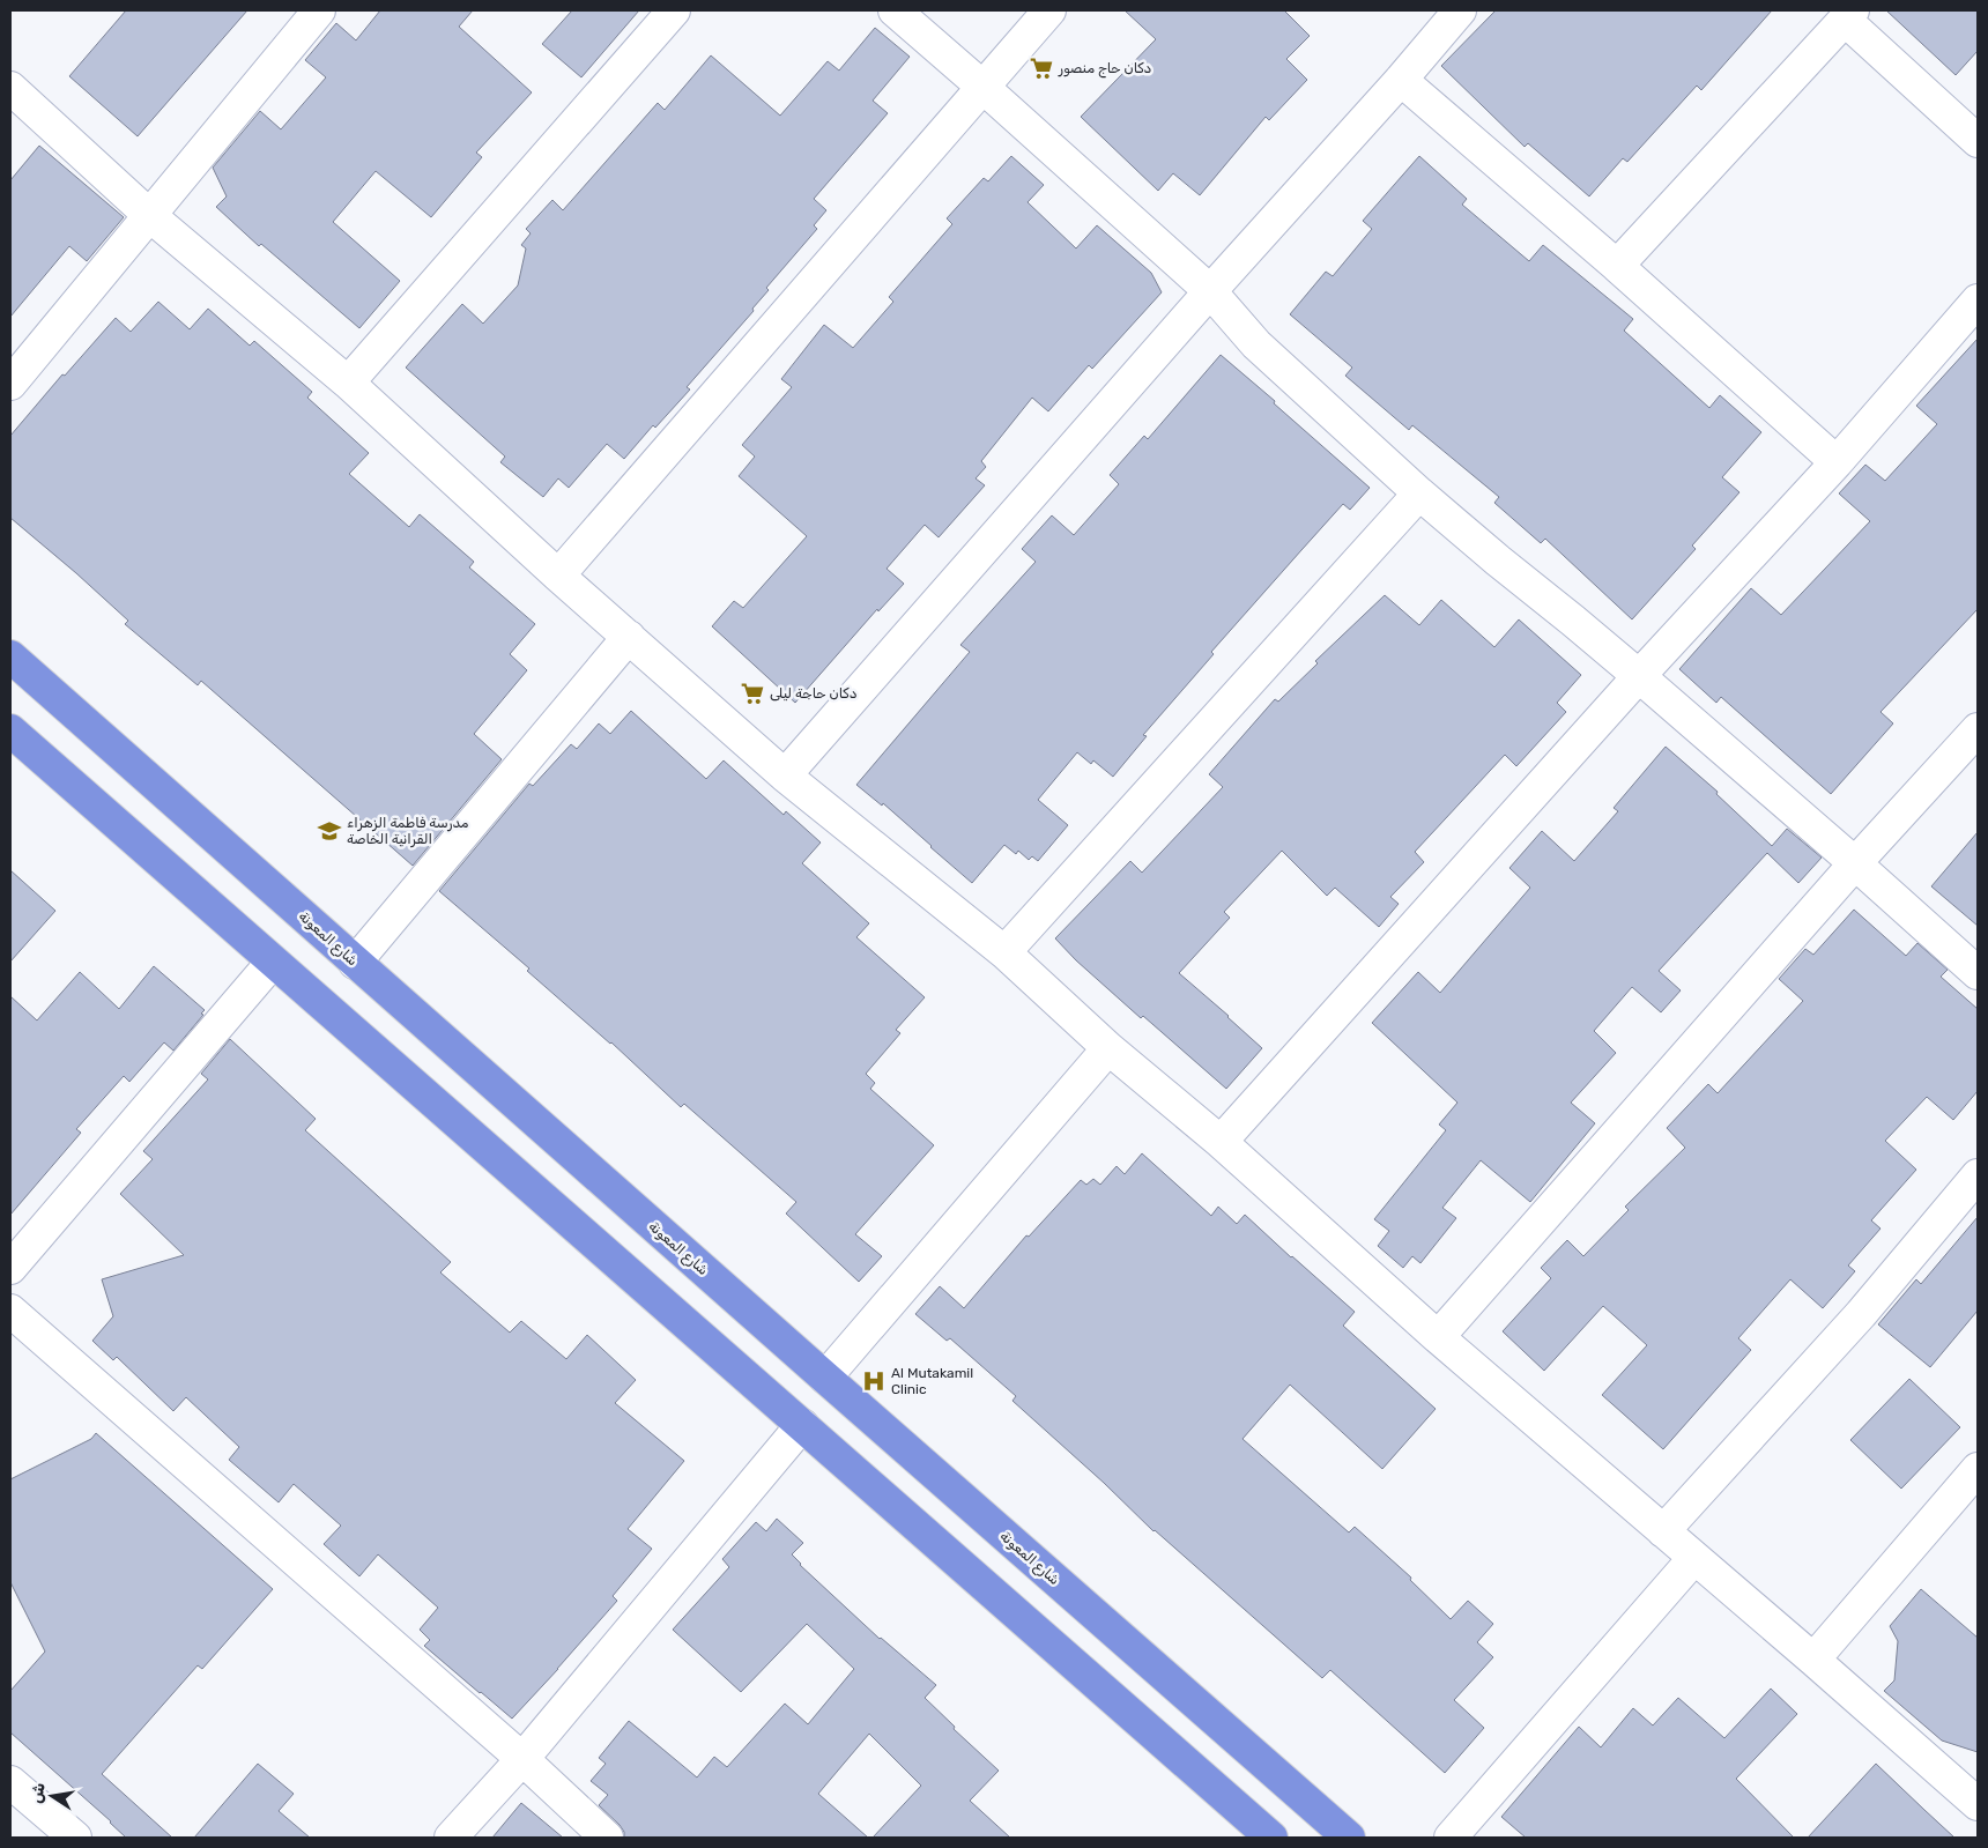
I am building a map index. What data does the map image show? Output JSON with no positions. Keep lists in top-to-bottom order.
{
  "streets": {
    "highway": ["شارع المعونة"]
  },
  "places": {
    "supermarket": ["دكان حاج منصور", "دكان حاجة ليلى"],
    "school or university": ["مدرسة فاطمة الزهراء القرانية الخاصة"],
    "hospital": ["Al Mutakamil Clinic"]
  },
  "north": "left"
}
